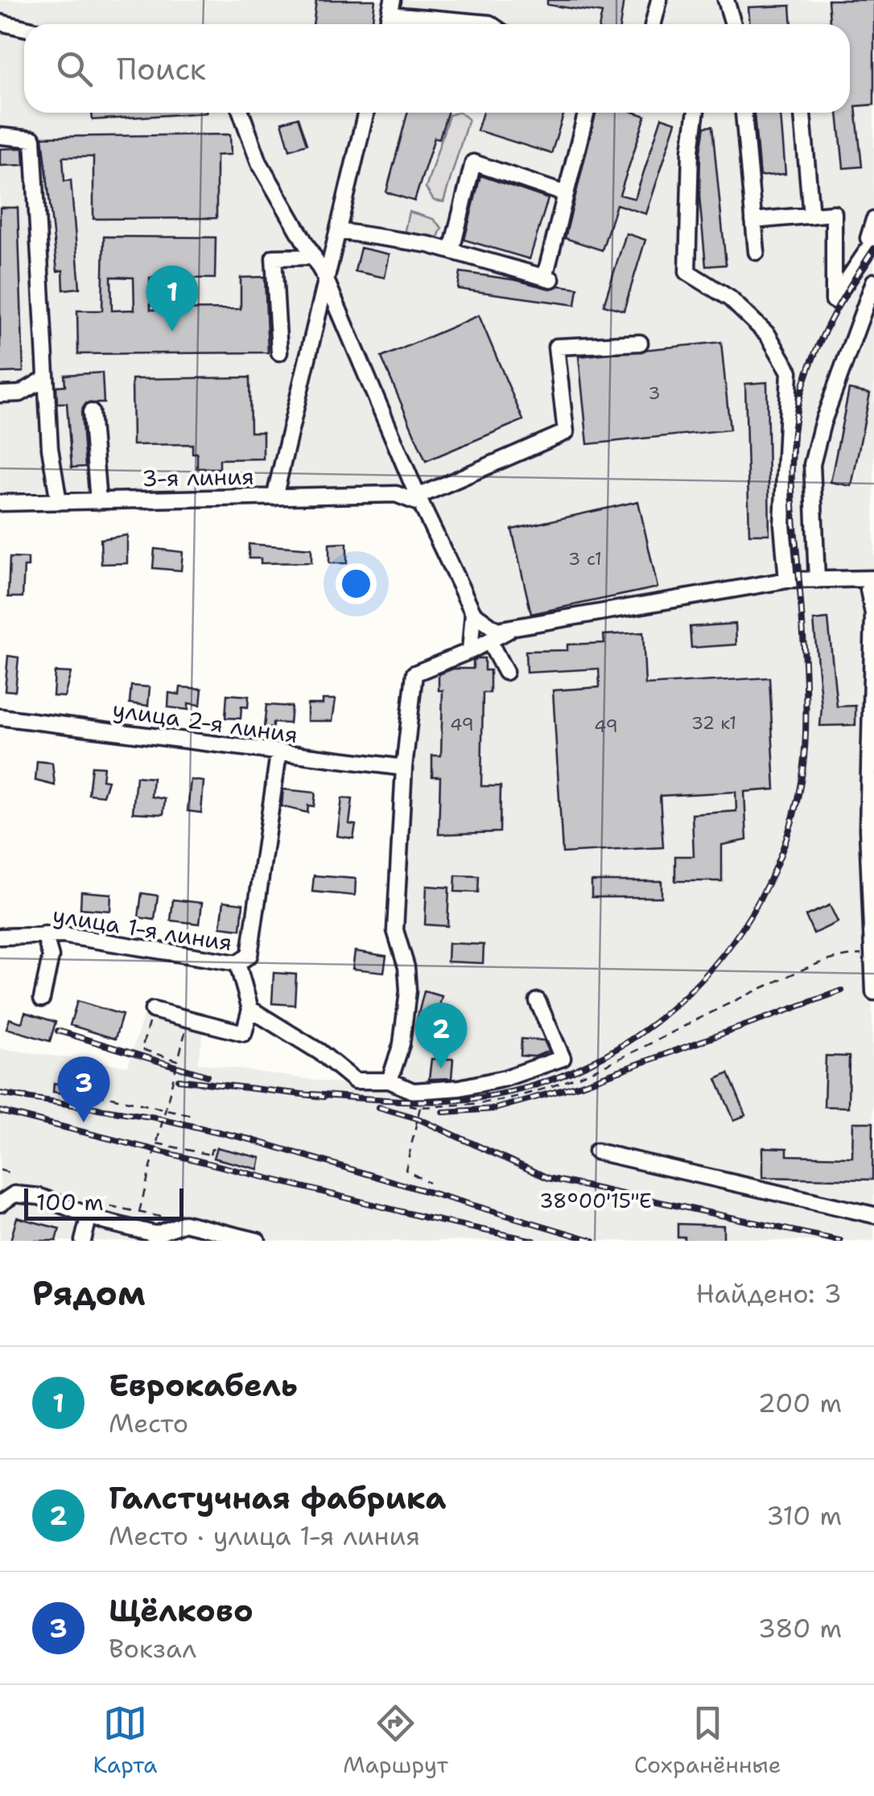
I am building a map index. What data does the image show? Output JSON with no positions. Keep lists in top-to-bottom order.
{
  "streets": {
    "street": ["3-я линия", "улица 2-я линия", "улица 1-я линия"]
  },
  "house_numbers": [
    "3",
    "3 с1",
    "32 к1",
    "49",
    "49"
  ],
  "scale_bar": "100 m",
  "page": {
    "search": "Поиск",
    "pins": ["1", "2", "3"],
    "scale": "100 m",
    "heading": ["Рядом", "Найдено: 3"],
    "list": [
      {
        "mark": "1",
        "name": "Еврокабель",
        "note": "Место",
        "value": "200 m"
      },
      {
        "mark": "2",
        "name": "Галстучная фабрика",
        "note": "Место · улица 1-я линия",
        "value": "310 m"
      },
      {
        "mark": "3",
        "name": "Щёлково",
        "note": "Вокзал",
        "value": "380 m"
      }
    ],
    "nav": ["Карта", "Маршрут", "Сохранённые"]
  },
  "coordinates": ["38°00'15\"E"]
}
